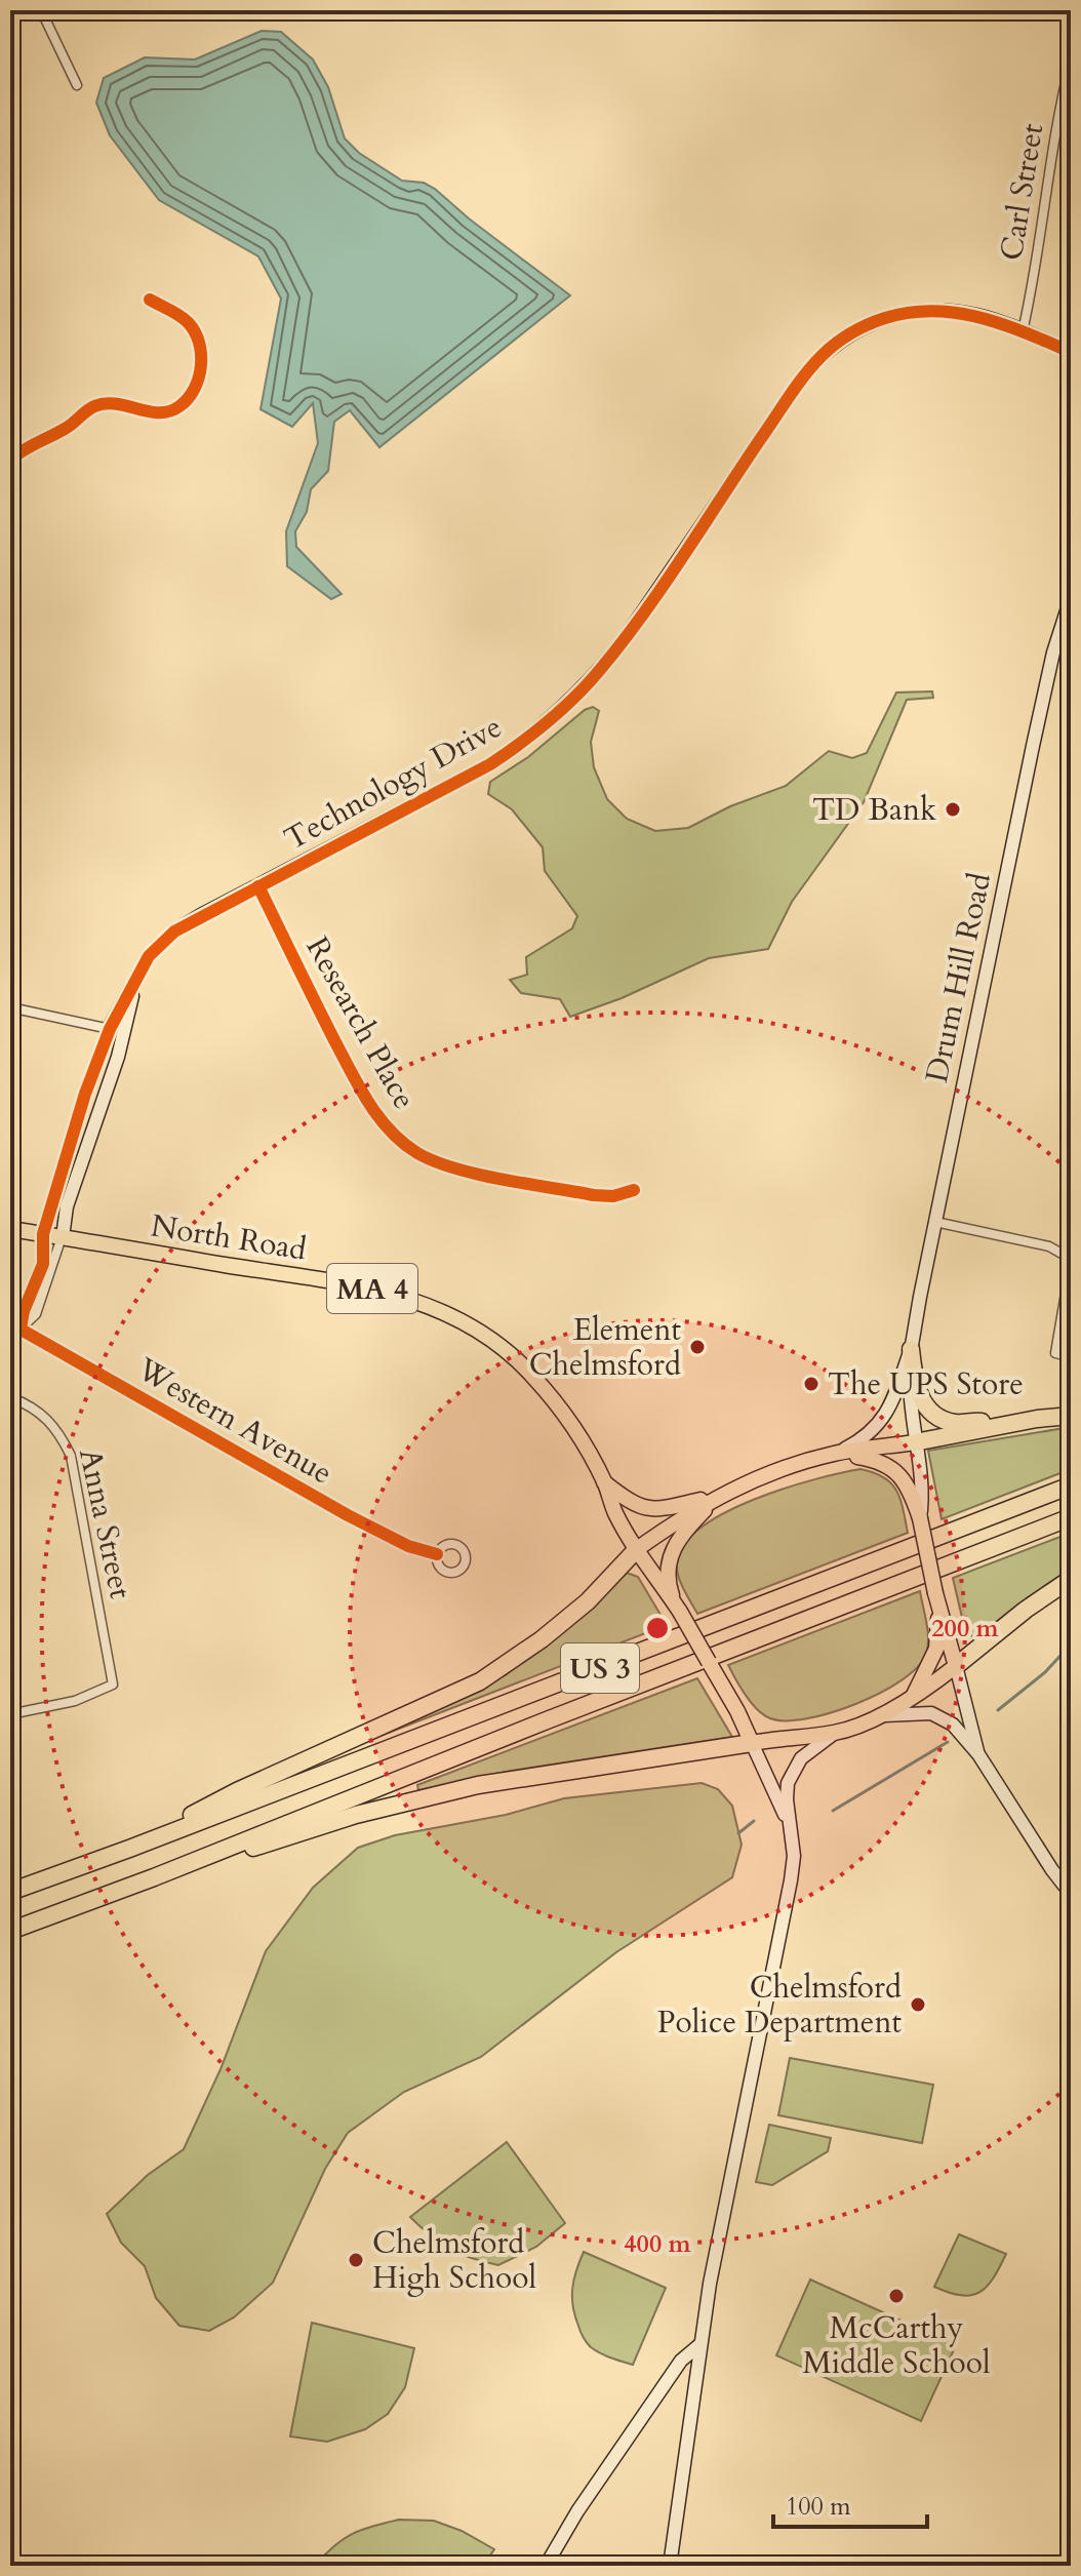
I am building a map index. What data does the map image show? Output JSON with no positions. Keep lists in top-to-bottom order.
{
  "streets": {
    "highway": ["US 3"],
    "main road": [
      "Technology Drive",
      "Drum Hill Road",
      "North Road",
      "MA 4"
    ],
    "street": [
      "Carl Street",
      "Research Place",
      "Western Avenue",
      "Anna Street"
    ]
  },
  "crossings": [
    ["Carl Street", "Technology Drive"],
    ["Technology Drive", "Research Place"],
    ["Technology Drive", "North Road"],
    ["Drum Hill Road", "North Road"],
    ["Drum Hill Road", "MA 4"],
    ["North Road", "MA 4"]
  ],
  "places": [
    "TD Bank",
    "Element Chelmsford",
    "The UPS Store",
    "Chelmsford Police Department",
    "Chelmsford High School",
    "McCarthy Middle School"
  ],
  "scale_bar": "100 m",
  "rings": ["200 m", "400 m"]
}
